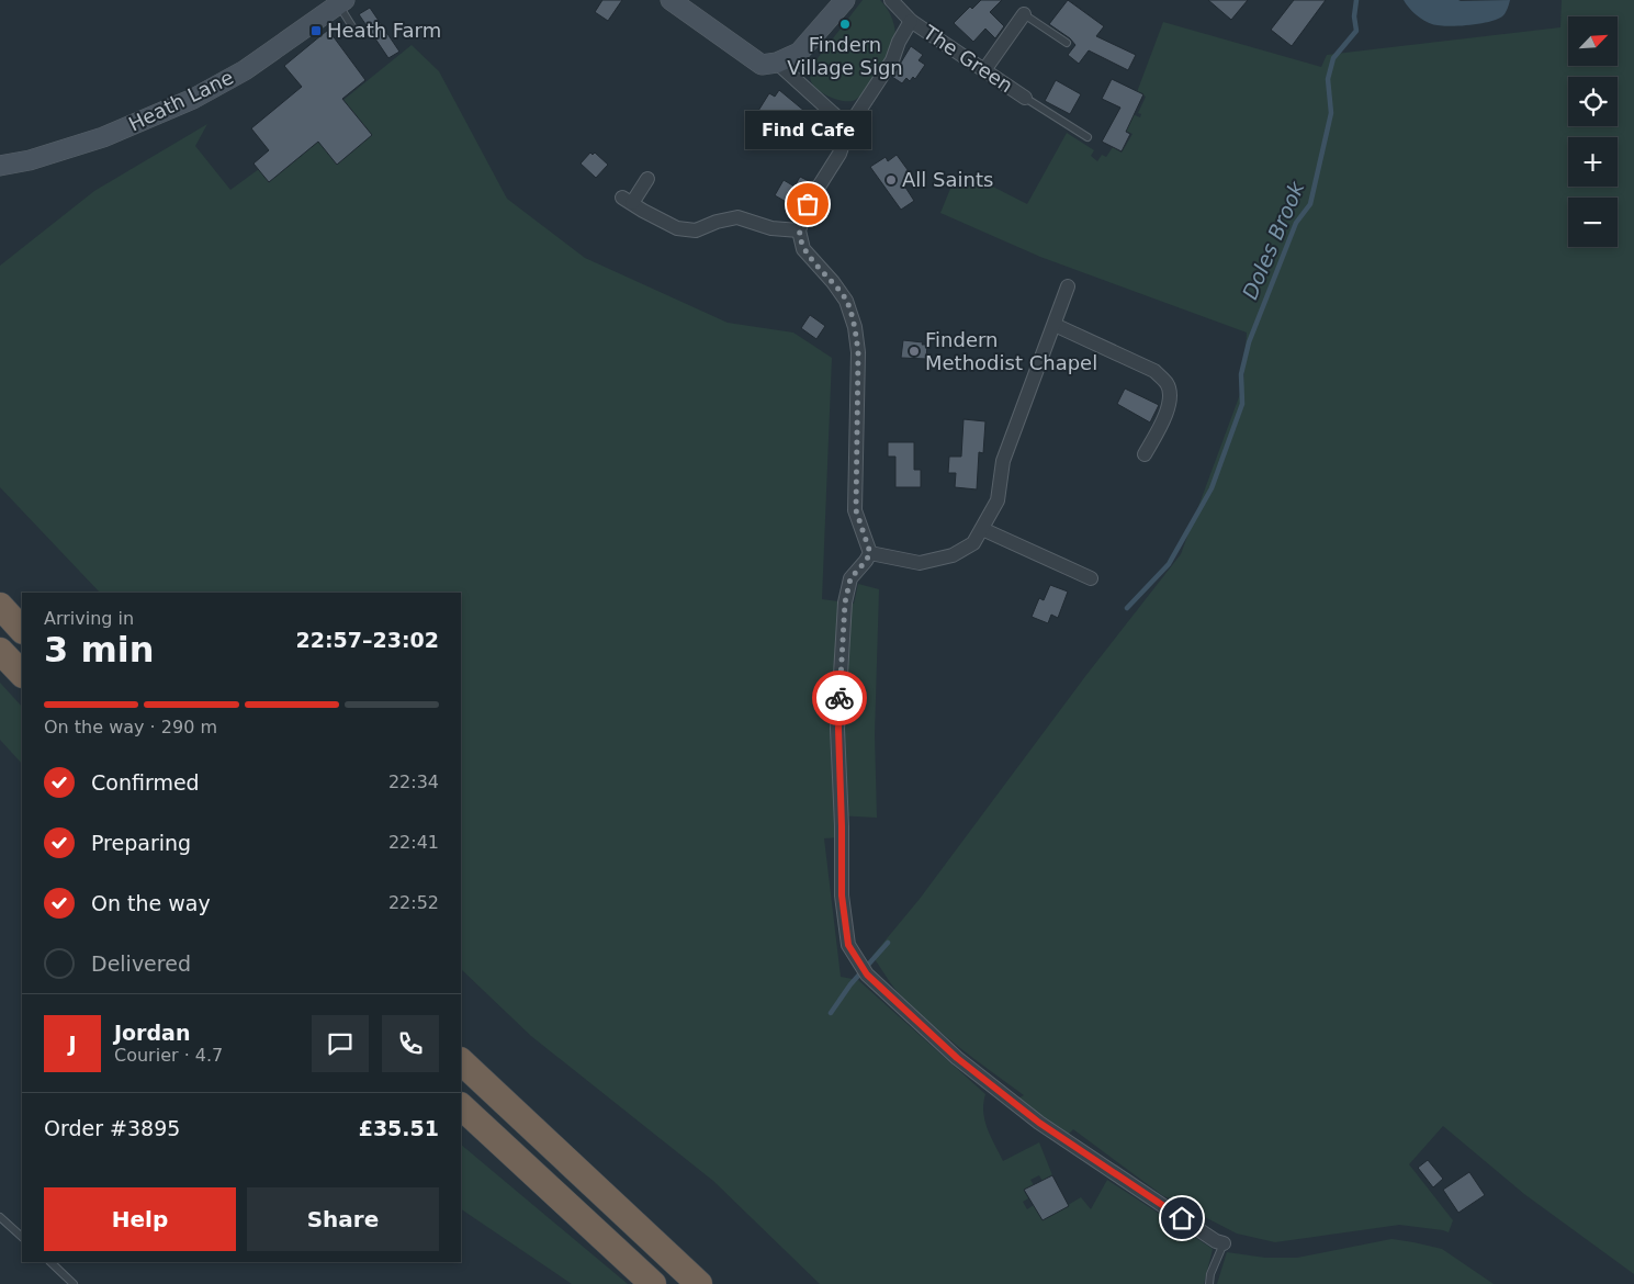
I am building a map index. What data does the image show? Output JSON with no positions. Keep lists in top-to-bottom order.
{
  "streets": {
    "street": ["The Green", "Heath Lane"]
  },
  "water": ["Doles Brook"],
  "places": {
    "other": [
      "Findern Village Sign",
      "All Saints",
      "Find Cafe",
      "Findern Methodist Chapel"
    ],
    "transit": ["Heath Farm"]
  },
  "north": "top right",
  "page": {
    "map_buttons": ["+", "−"],
    "bubble": "Find Cafe",
    "heading": ["3 min", "Arriving in", "22:57–23:02"],
    "panel": [
      "Jordan",
      "Courier · 4.7",
      "Order #3895",
      "£35.51"
    ],
    "bar": "On the way · 290 m",
    "list": [
      ["Confirmed", "22:34"],
      ["Preparing", "22:41"],
      ["On the way", "22:52"],
      "Delivered"
    ],
    "round": "J",
    "buttons": ["Help", "Share"]
  }
}
